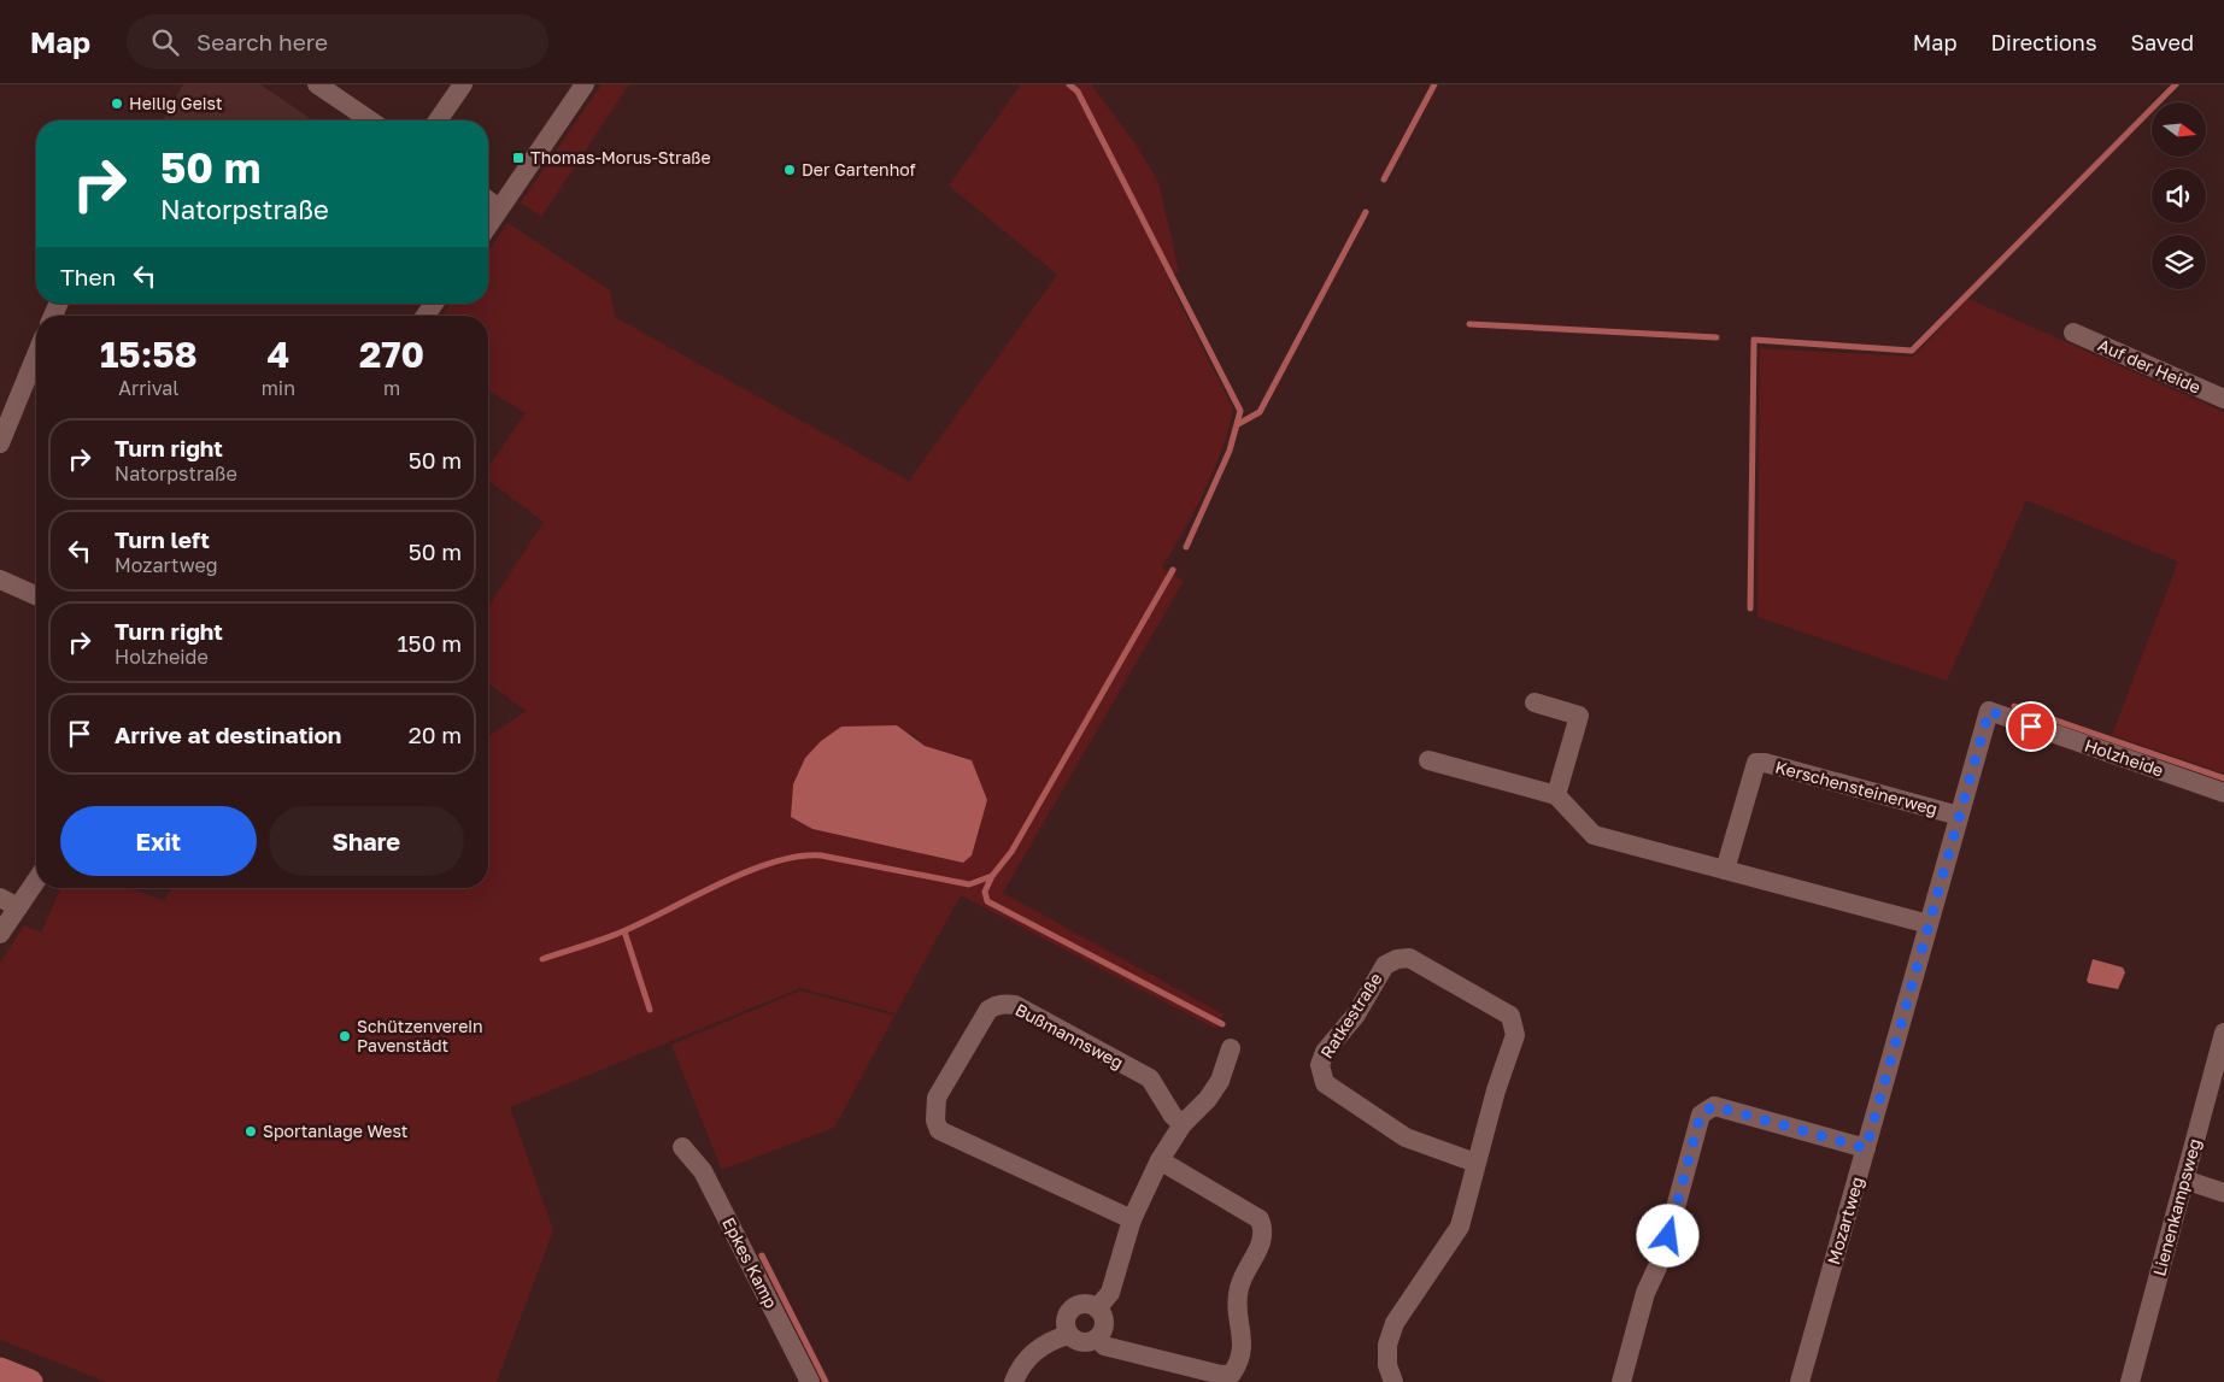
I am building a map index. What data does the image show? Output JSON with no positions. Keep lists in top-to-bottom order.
{
  "streets": {
    "street": [
      "Auf der Heide",
      "Holzheide",
      "Kerschensteinerweg",
      "Ratkestraße",
      "Bußmannsweg",
      "Lienenkampsweg",
      "Mozartweg",
      "Epkes Kamp"
    ]
  },
  "crossings": [
    ["Holzheide", "Mozartweg"],
    ["Kerschensteinerweg", "Mozartweg"]
  ],
  "places": {
    "other": [
      "Heilig Geist",
      "Der Gartenhof",
      "Schützenverein Pavenstädt",
      "Sportanlage West"
    ],
    "transit": ["Thomas-Morus-Straße"]
  },
  "north": "right",
  "page": {
    "header": "Map",
    "search": "Search here",
    "nav": ["Map", "Directions", "Saved"],
    "turn": ["50 m", "Natorpstraße"],
    "then": "Then",
    "eta": [
      "15:58",
      "Arrival",
      "4",
      "min",
      "270",
      "m"
    ],
    "list": [
      {
        "name": "Turn right",
        "note": "Natorpstraße",
        "value": "50 m"
      },
      {
        "name": "Turn left",
        "note": "Mozartweg",
        "value": "50 m"
      },
      {
        "name": "Turn right",
        "note": "Holzheide",
        "value": "150 m"
      },
      {
        "name": "Arrive at destination",
        "value": "20 m"
      }
    ],
    "buttons": ["Exit", "Share"]
  }
}
